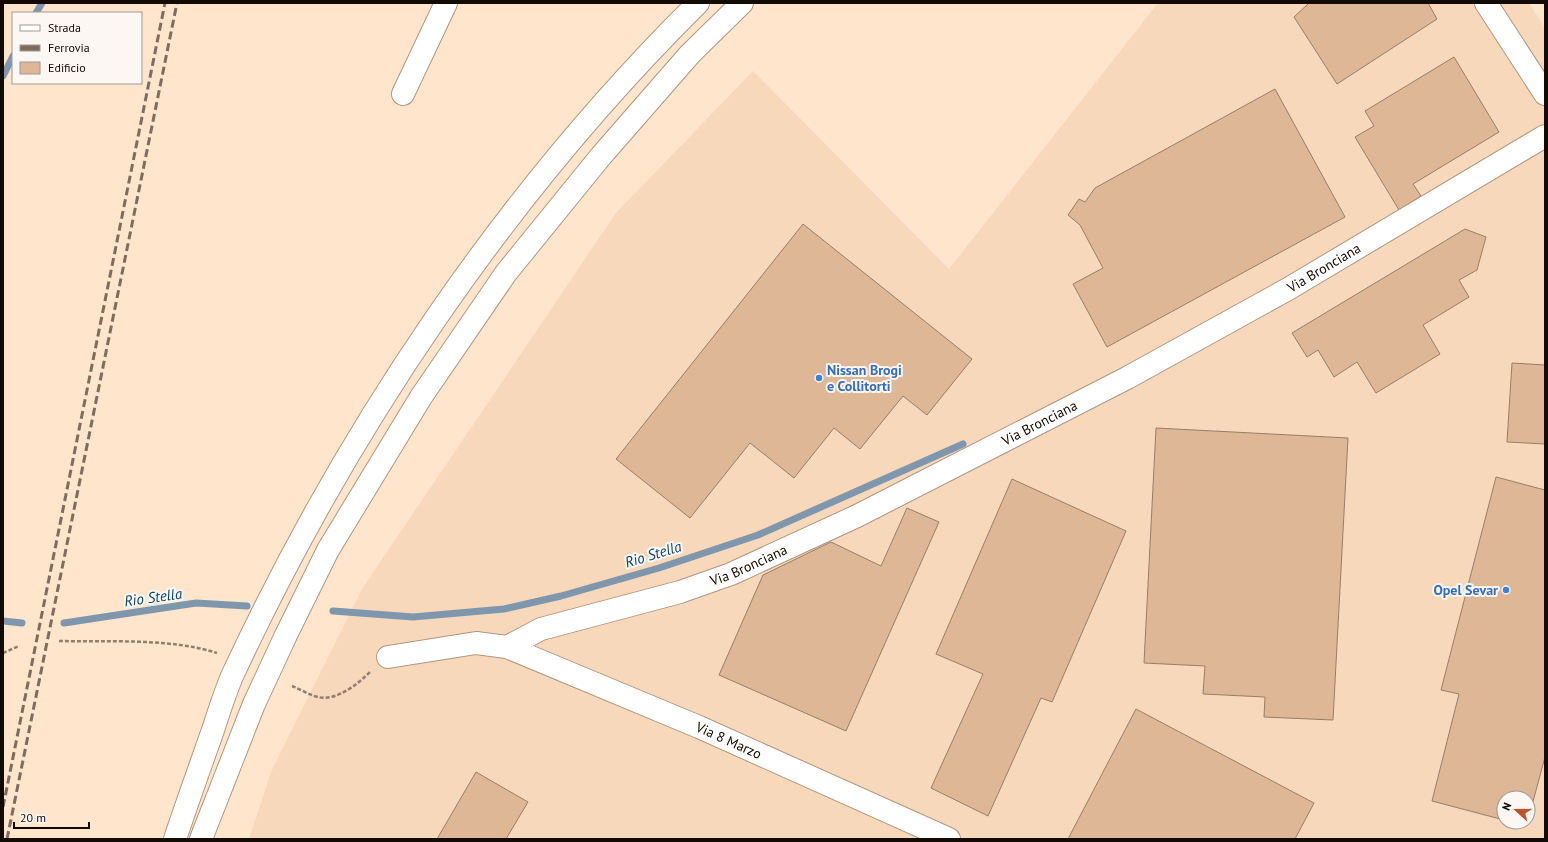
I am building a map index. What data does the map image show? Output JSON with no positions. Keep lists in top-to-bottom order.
{
  "streets": {
    "main road": ["Via Bronciana", "Via 8 Marzo"]
  },
  "crossings": [
    ["Via Bronciana", "Via 8 Marzo"]
  ],
  "water": ["Rio Stella"],
  "places": ["Nissan Brogi e Collitorti", "Opel Sevar"],
  "legend": ["Strada", "Ferrovia", "Edificio"],
  "scale_bar": "20 m",
  "north": "left"
}
